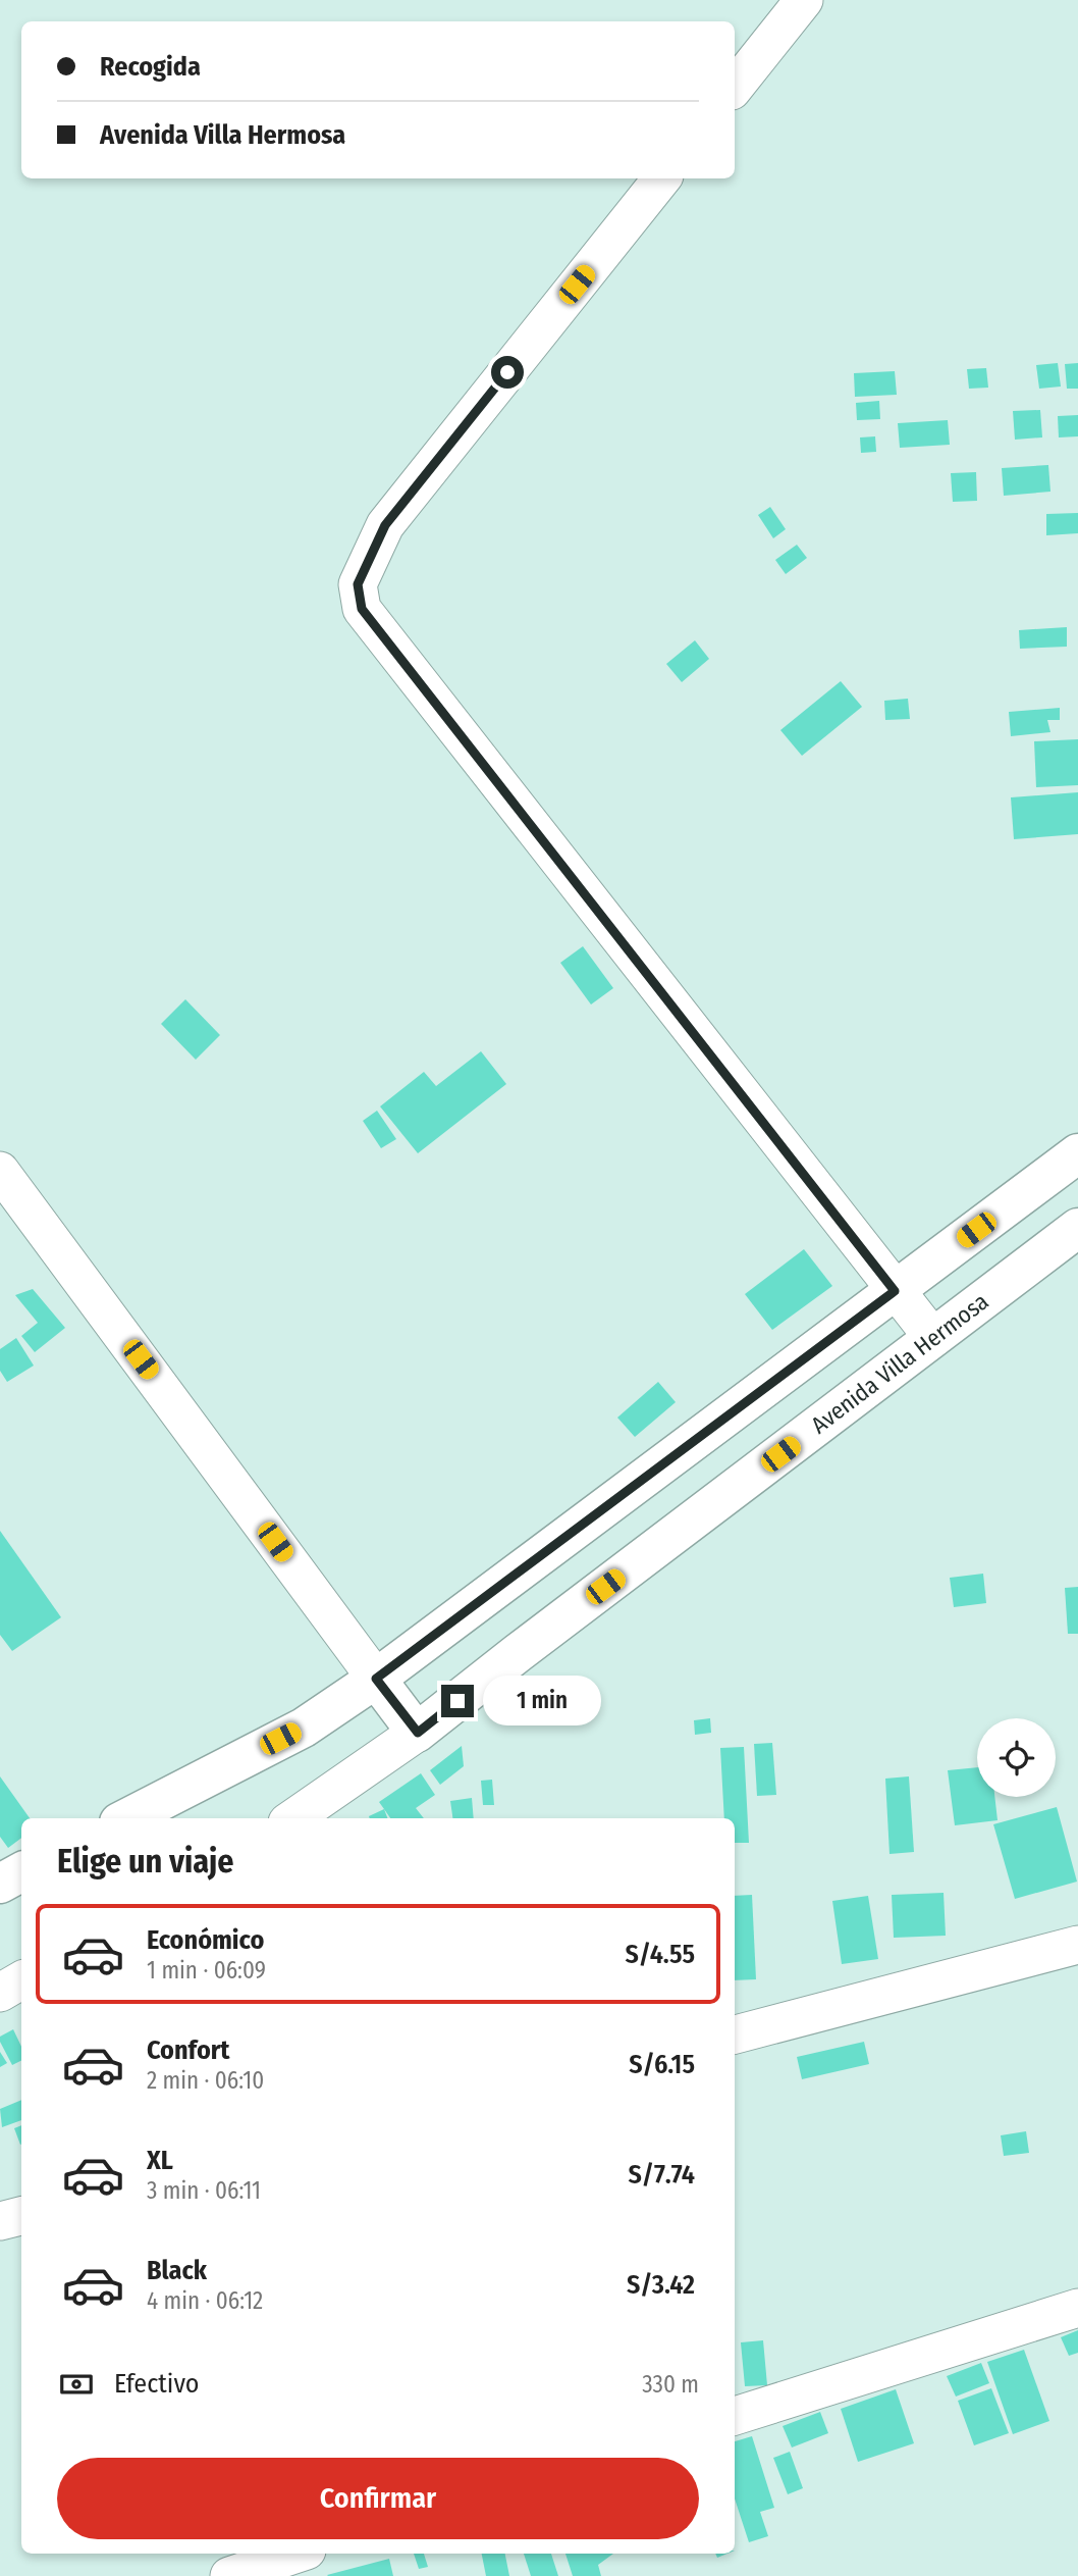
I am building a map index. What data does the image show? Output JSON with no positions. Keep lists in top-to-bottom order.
{
  "streets": {
    "street": ["Avenida Villa Hermosa"]
  },
  "page": {
    "banner": ["Recogida", "Avenida Villa Hermosa"],
    "bubble": "1 min",
    "heading": "Elige un viaje",
    "list": [
      {
        "name": "Económico",
        "note": "1 min · 06:09",
        "value": "S/4.55"
      },
      {
        "name": "Confort",
        "note": "2 min · 06:10",
        "value": "S/6.15"
      },
      {
        "name": "XL",
        "note": "3 min · 06:11",
        "value": "S/7.74"
      },
      {
        "name": "Black",
        "note": "4 min · 06:12",
        "value": "S/3.42"
      }
    ],
    "pay": ["Efectivo", "330 m"],
    "buttons": "Confirmar"
  }
}
